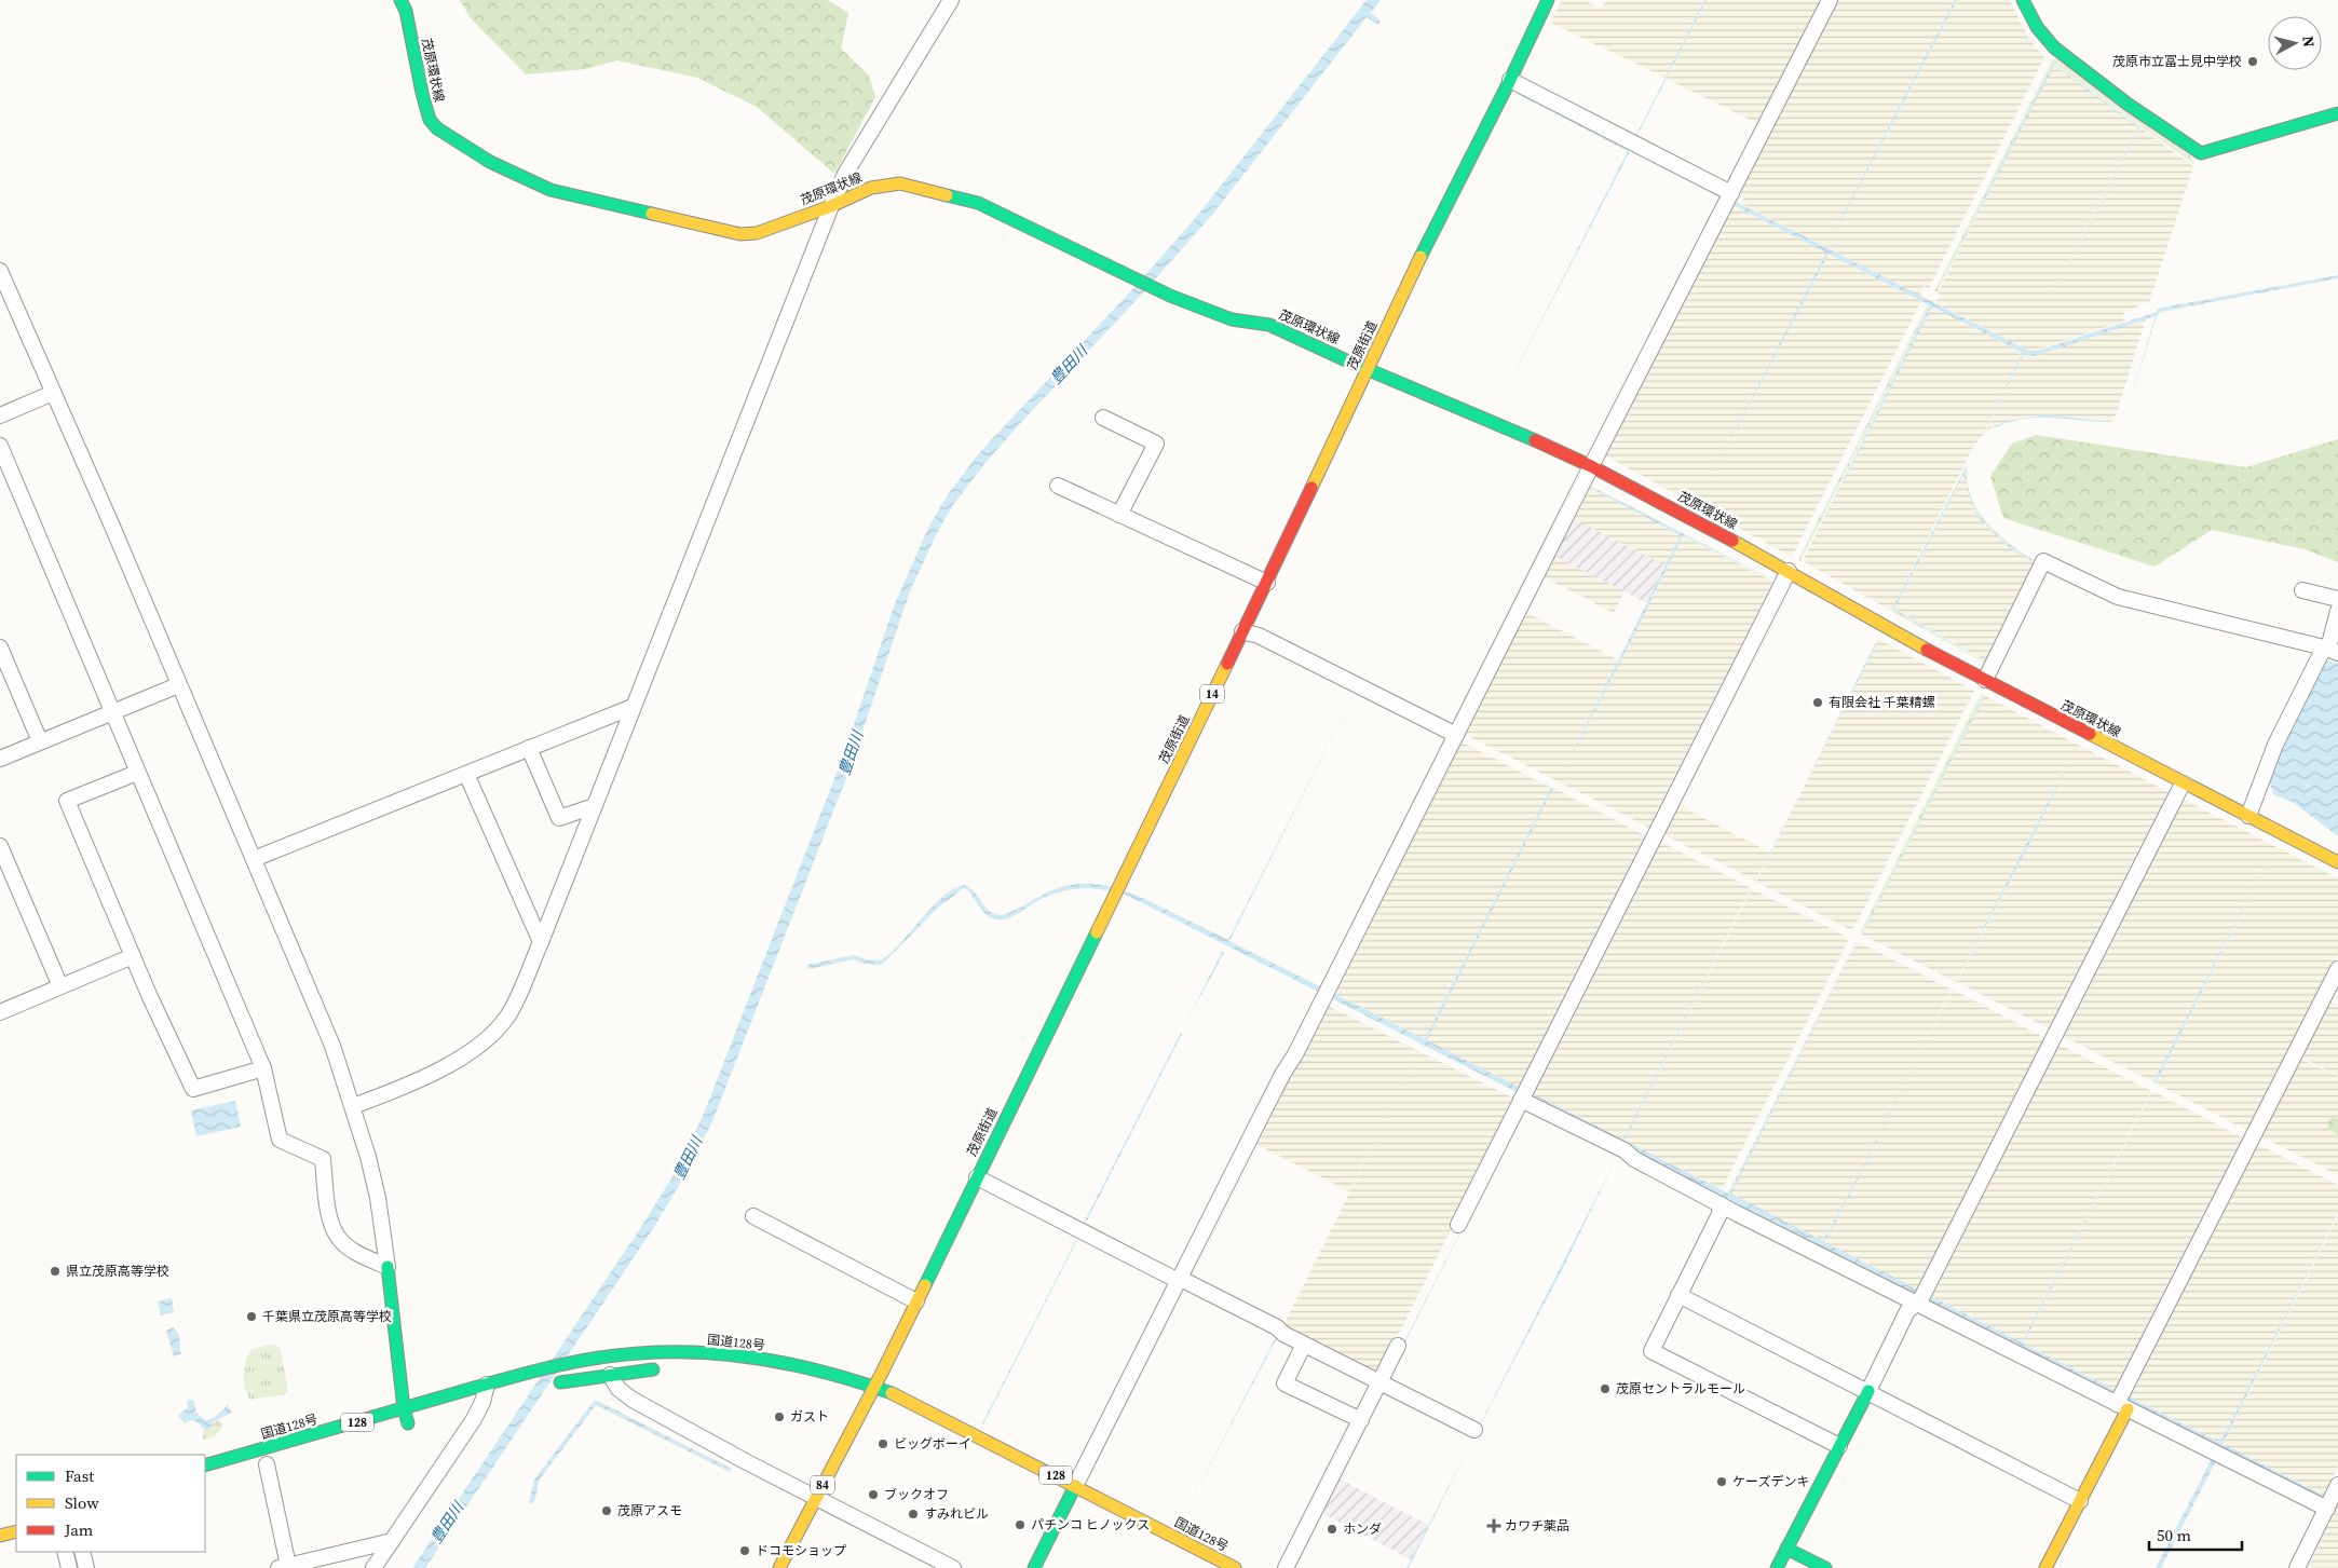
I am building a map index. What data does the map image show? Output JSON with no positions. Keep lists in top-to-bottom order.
{
  "streets": {
    "main road": [
      "茂原環状線",
      "茂原街道",
      "14",
      "国道128号",
      "128",
      "84"
    ]
  },
  "crossings": [
    ["茂原環状線", "茂原街道"],
    ["茂原街道", "国道128号"],
    ["茂原街道", "84"]
  ],
  "water": ["豊田川"],
  "places": {
    "other": [
      "茂原市立冨士見中学校",
      "有限会社 千葉精螺",
      "県立茂原高等学校",
      "千葉県立茂原高等学校",
      "茂原セントラルモール",
      "ガスト",
      "ビッグボーイ",
      "ケーズデンキ",
      "ブックオフ",
      "茂原アスモ",
      "すみれビル",
      "パチンコ ヒノックス",
      "ホンダ",
      "ドコモショップ"
    ],
    "health": ["カワチ薬品"]
  },
  "legend": ["Fast", "Slow", "Jam"],
  "scale_bar": "50 m",
  "north": "right"
}
